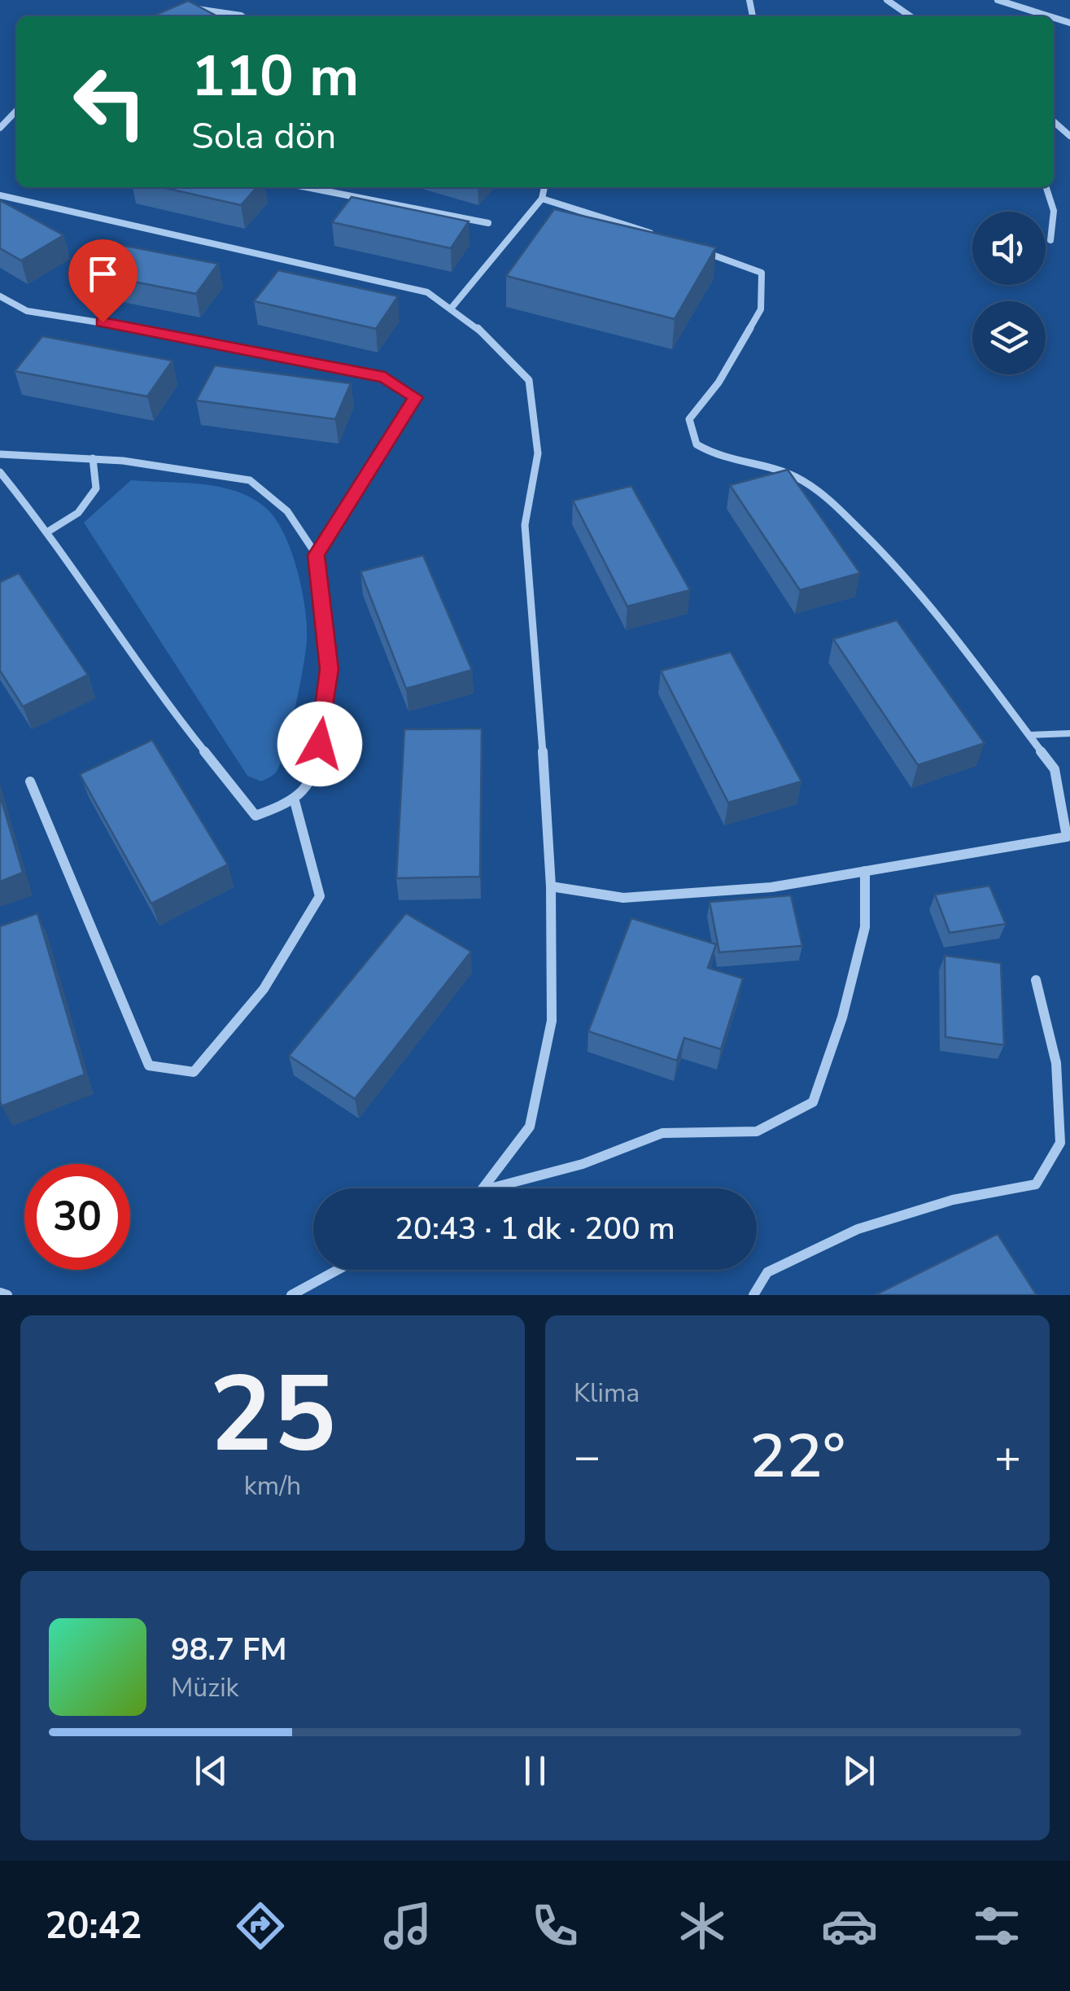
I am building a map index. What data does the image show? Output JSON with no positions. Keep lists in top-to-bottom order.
{
  "page": {
    "turn": ["110 m", "Sola dön"],
    "limit": "30",
    "trip": "20:43 · 1 dk · 200 m",
    "tile": [
      ["25", "km/h"],
      "Klima"
    ],
    "heat": ["−", "22°", "+"],
    "song": ["98.7 FM", "Müzik"],
    "tabs": "20:42"
  }
}
